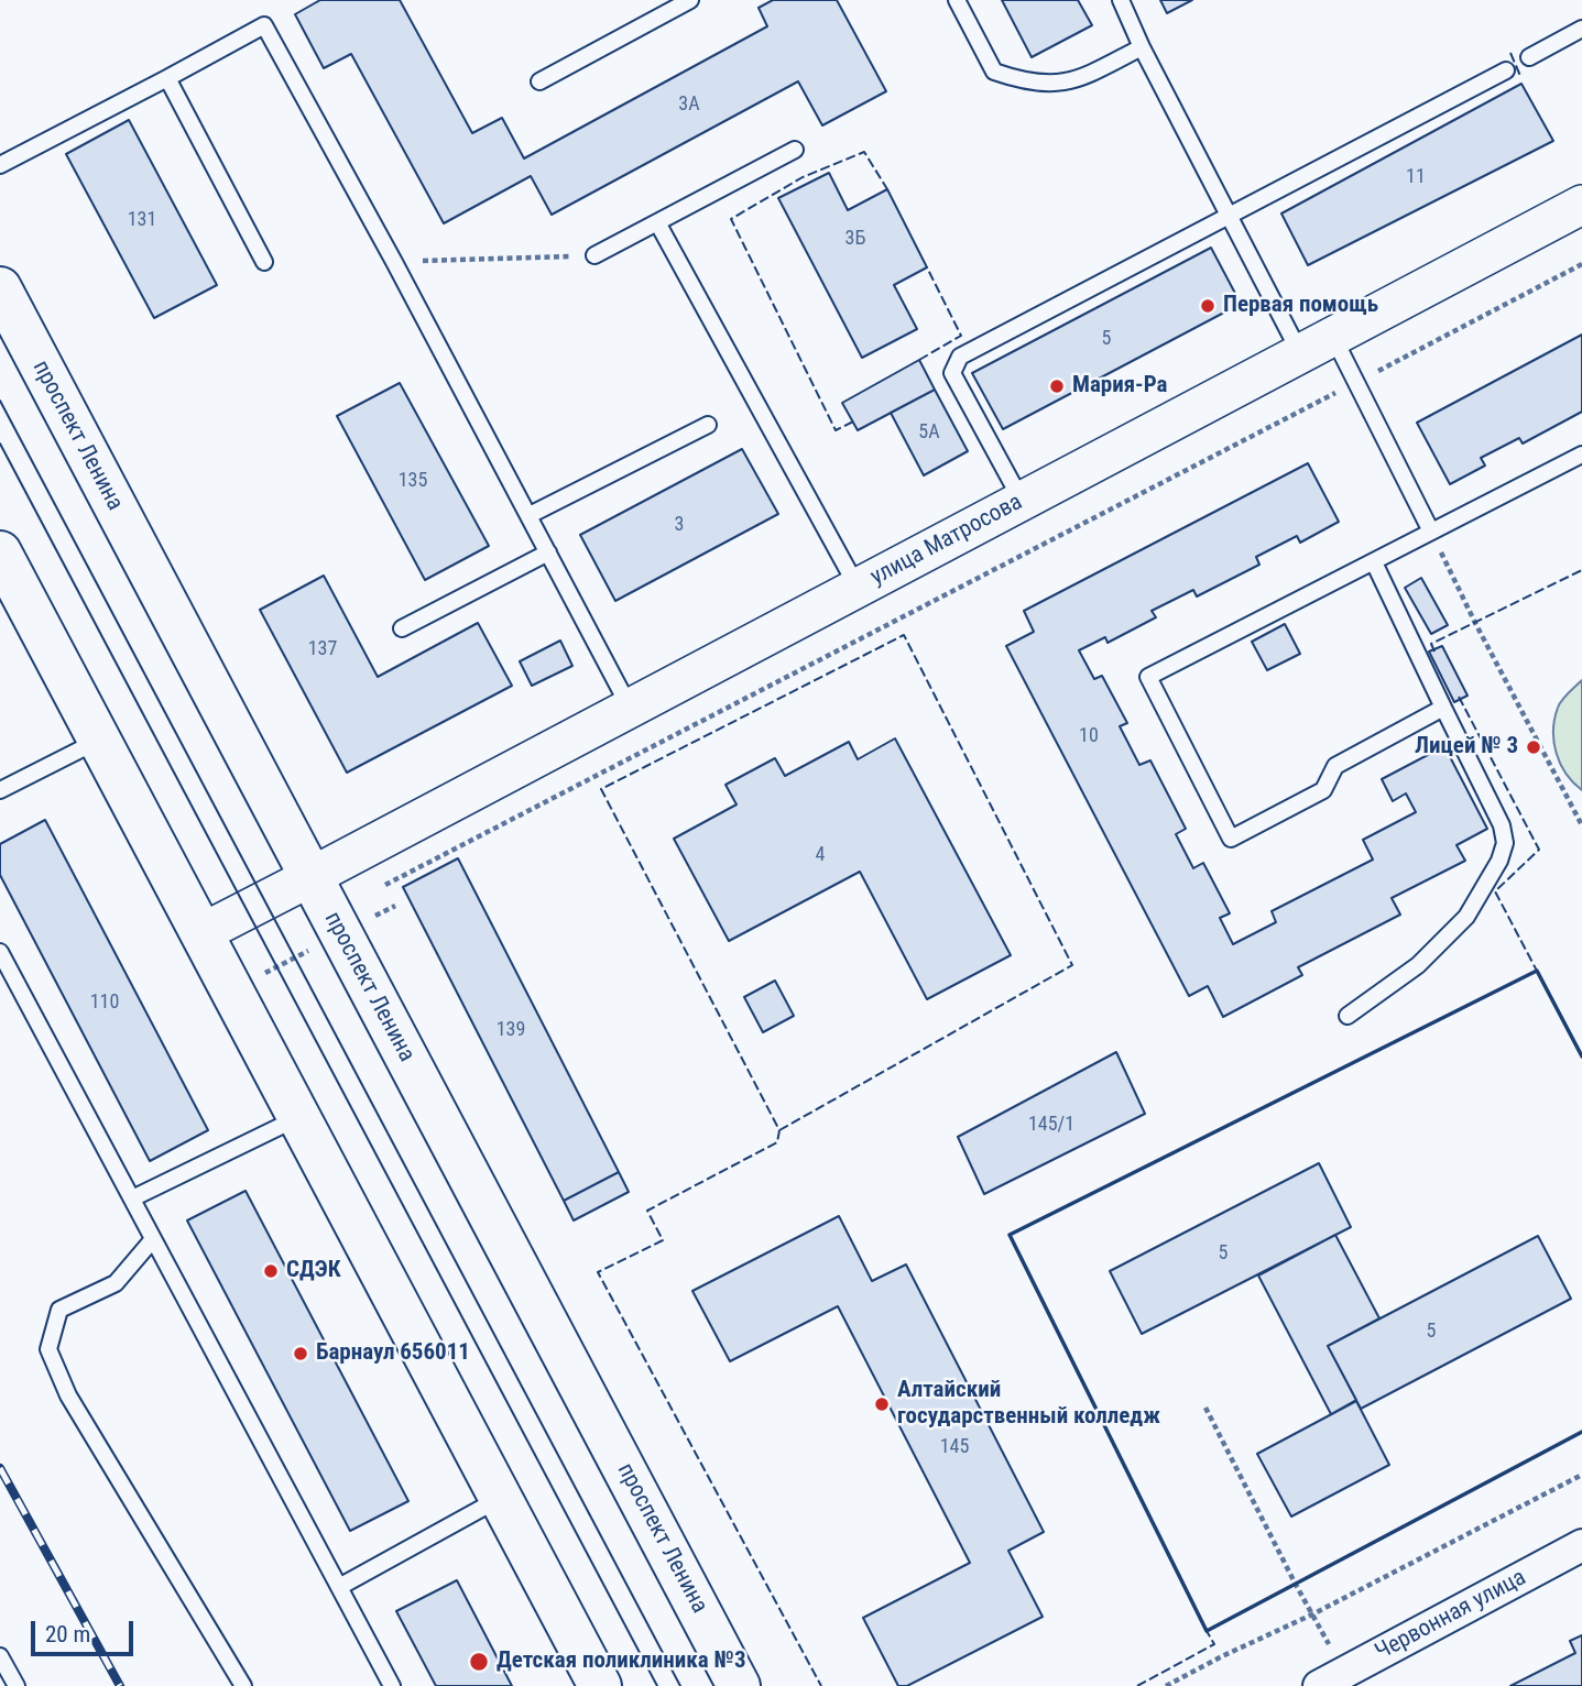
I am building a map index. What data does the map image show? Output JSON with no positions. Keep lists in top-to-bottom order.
{
  "streets": {
    "main road": ["проспект Ленина"],
    "street": ["улица Матросова", "Червонная улица"]
  },
  "crossings": [
    ["проспект Ленина", "улица Матросова"]
  ],
  "places": [
    "Первая помощь",
    "Мария-Ра",
    "Лицей № 3",
    "СДЭК",
    "Барнаул 656011",
    "Алтайский государственный колледж",
    "Детская поликлиника №3"
  ],
  "house_numbers": [
    "3А",
    "11",
    "131",
    "3Б",
    "5",
    "5А",
    "135",
    "3",
    "137",
    "10",
    "4",
    "110",
    "139",
    "145/1",
    "5",
    "5",
    "145"
  ],
  "scale_bar": "20 m"
}
